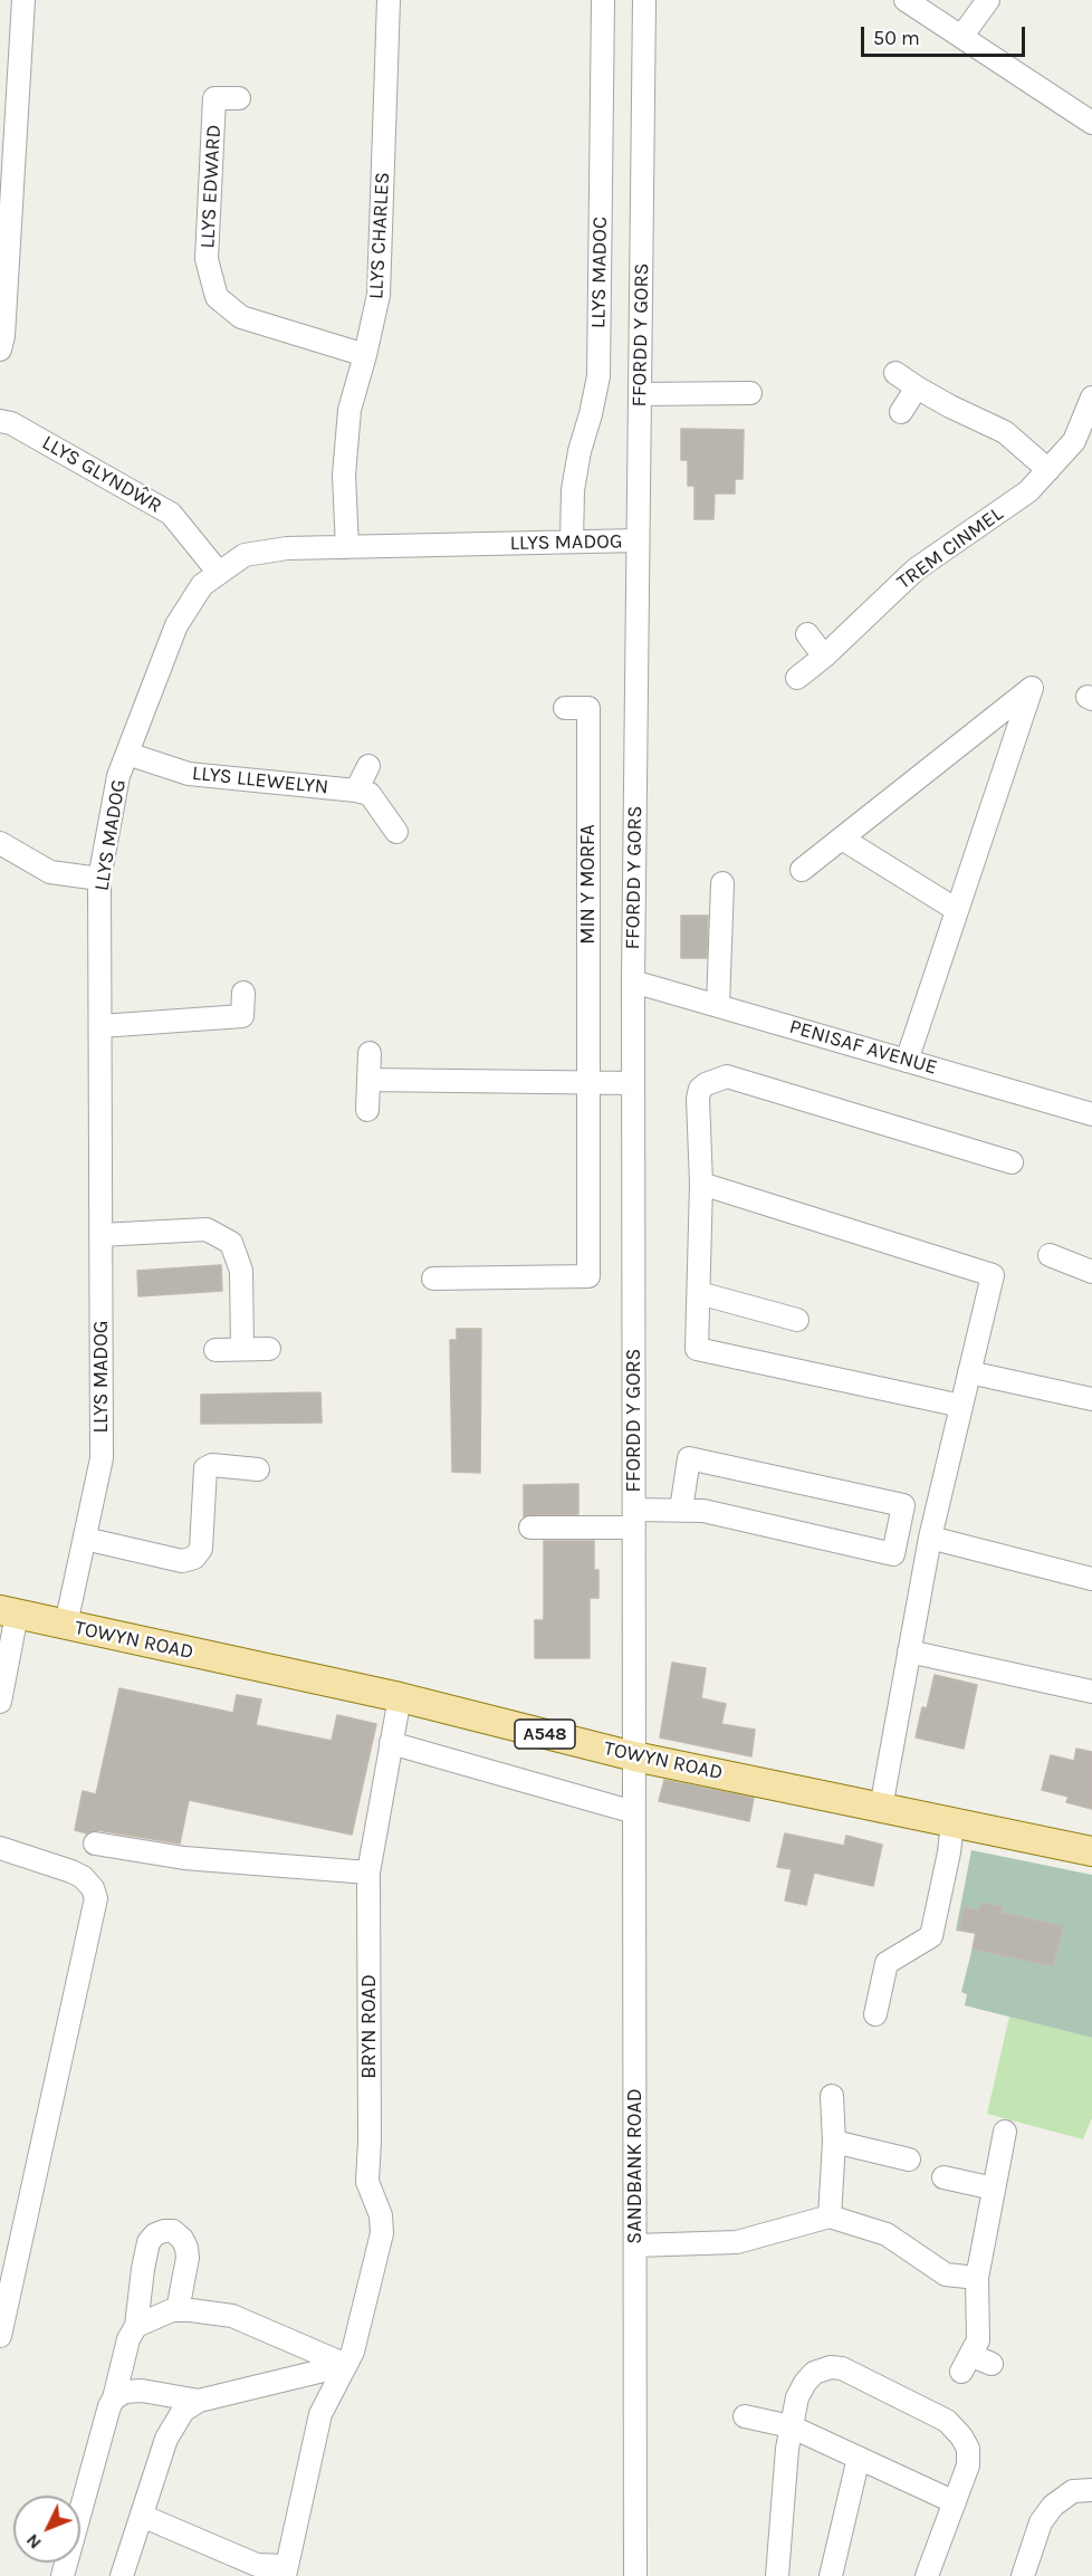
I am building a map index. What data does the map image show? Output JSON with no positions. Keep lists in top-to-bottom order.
{
  "streets": {
    "main road": ["TOWYN ROAD", "A548"],
    "street": [
      "LLYS EDWARD",
      "LLYS CHARLES",
      "LLYS MADOC",
      "FFORDD Y GORS",
      "LLYS GLYNDŴR",
      "LLYS MADOG",
      "TREM CINMEL",
      "LLYS LLEWELYN",
      "MIN Y MORFA",
      "PENISAF AVENUE",
      "BRYN ROAD",
      "SANDBANK ROAD"
    ]
  },
  "crossings": [
    ["LLYS EDWARD", "LLYS CHARLES"],
    ["LLYS CHARLES", "LLYS MADOG"],
    ["LLYS MADOC", "LLYS MADOG"],
    ["FFORDD Y GORS", "LLYS MADOG"],
    ["FFORDD Y GORS", "PENISAF AVENUE"],
    ["FFORDD Y GORS", "TOWYN ROAD"],
    ["FFORDD Y GORS", "SANDBANK ROAD"],
    ["LLYS GLYNDŴR", "LLYS MADOG"],
    ["LLYS MADOG", "LLYS LLEWELYN"],
    ["LLYS MADOG", "TOWYN ROAD"],
    ["TOWYN ROAD", "BRYN ROAD"],
    ["TOWYN ROAD", "SANDBANK ROAD"]
  ],
  "scale_bar": "50 m",
  "north": "bottom left"
}
